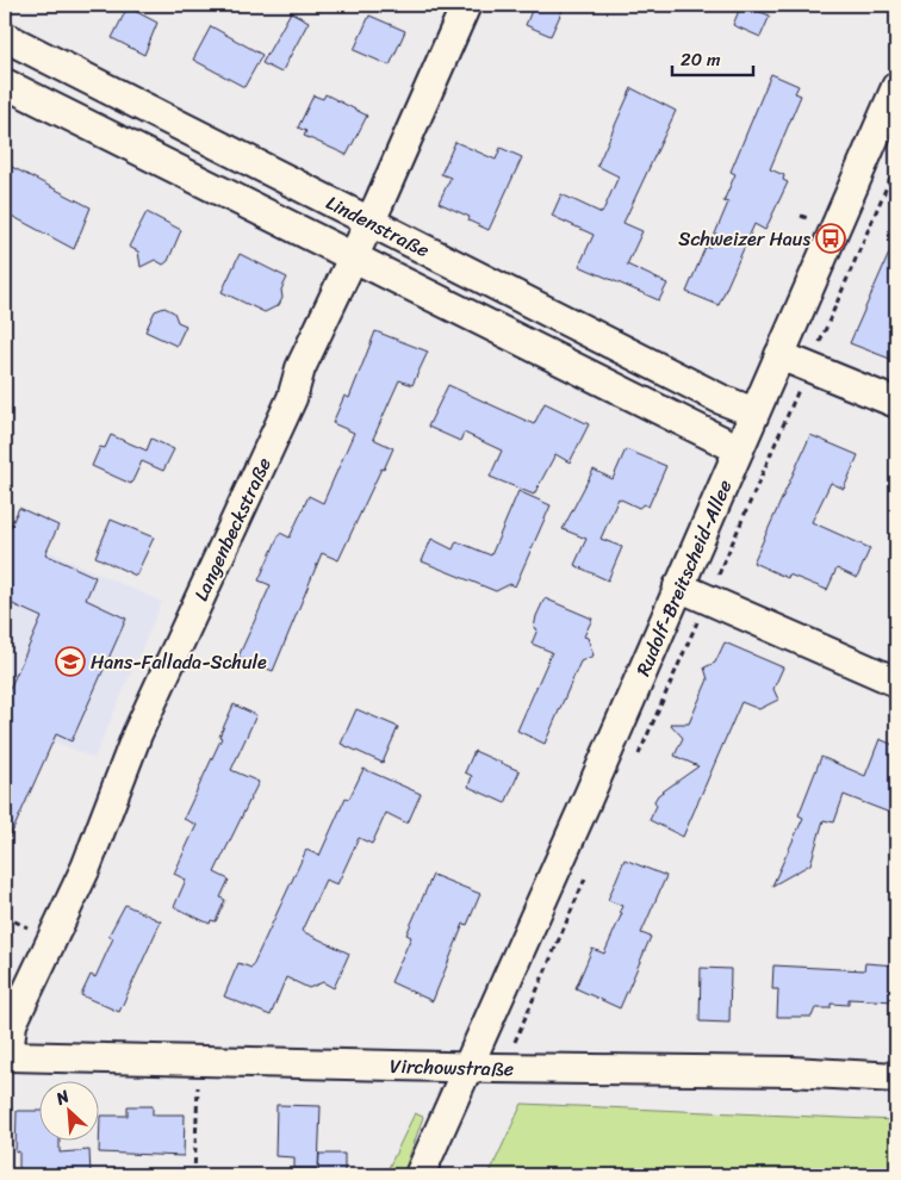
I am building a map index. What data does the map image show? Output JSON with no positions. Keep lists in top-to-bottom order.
{
  "streets": {
    "street": [
      "Lindenstraße",
      "Langenbeckstraße",
      "Rudolf-Breitscheid-Allee",
      "Virchowstraße"
    ]
  },
  "crossings": [
    ["Lindenstraße", "Langenbeckstraße"],
    ["Lindenstraße", "Rudolf-Breitscheid-Allee"],
    ["Langenbeckstraße", "Virchowstraße"],
    ["Rudolf-Breitscheid-Allee", "Virchowstraße"]
  ],
  "places": {
    "bus stop": ["Schweizer Haus"],
    "school or university": ["Hans-Fallada-Schule"]
  },
  "scale_bar": "20 m",
  "north": "top left"
}
